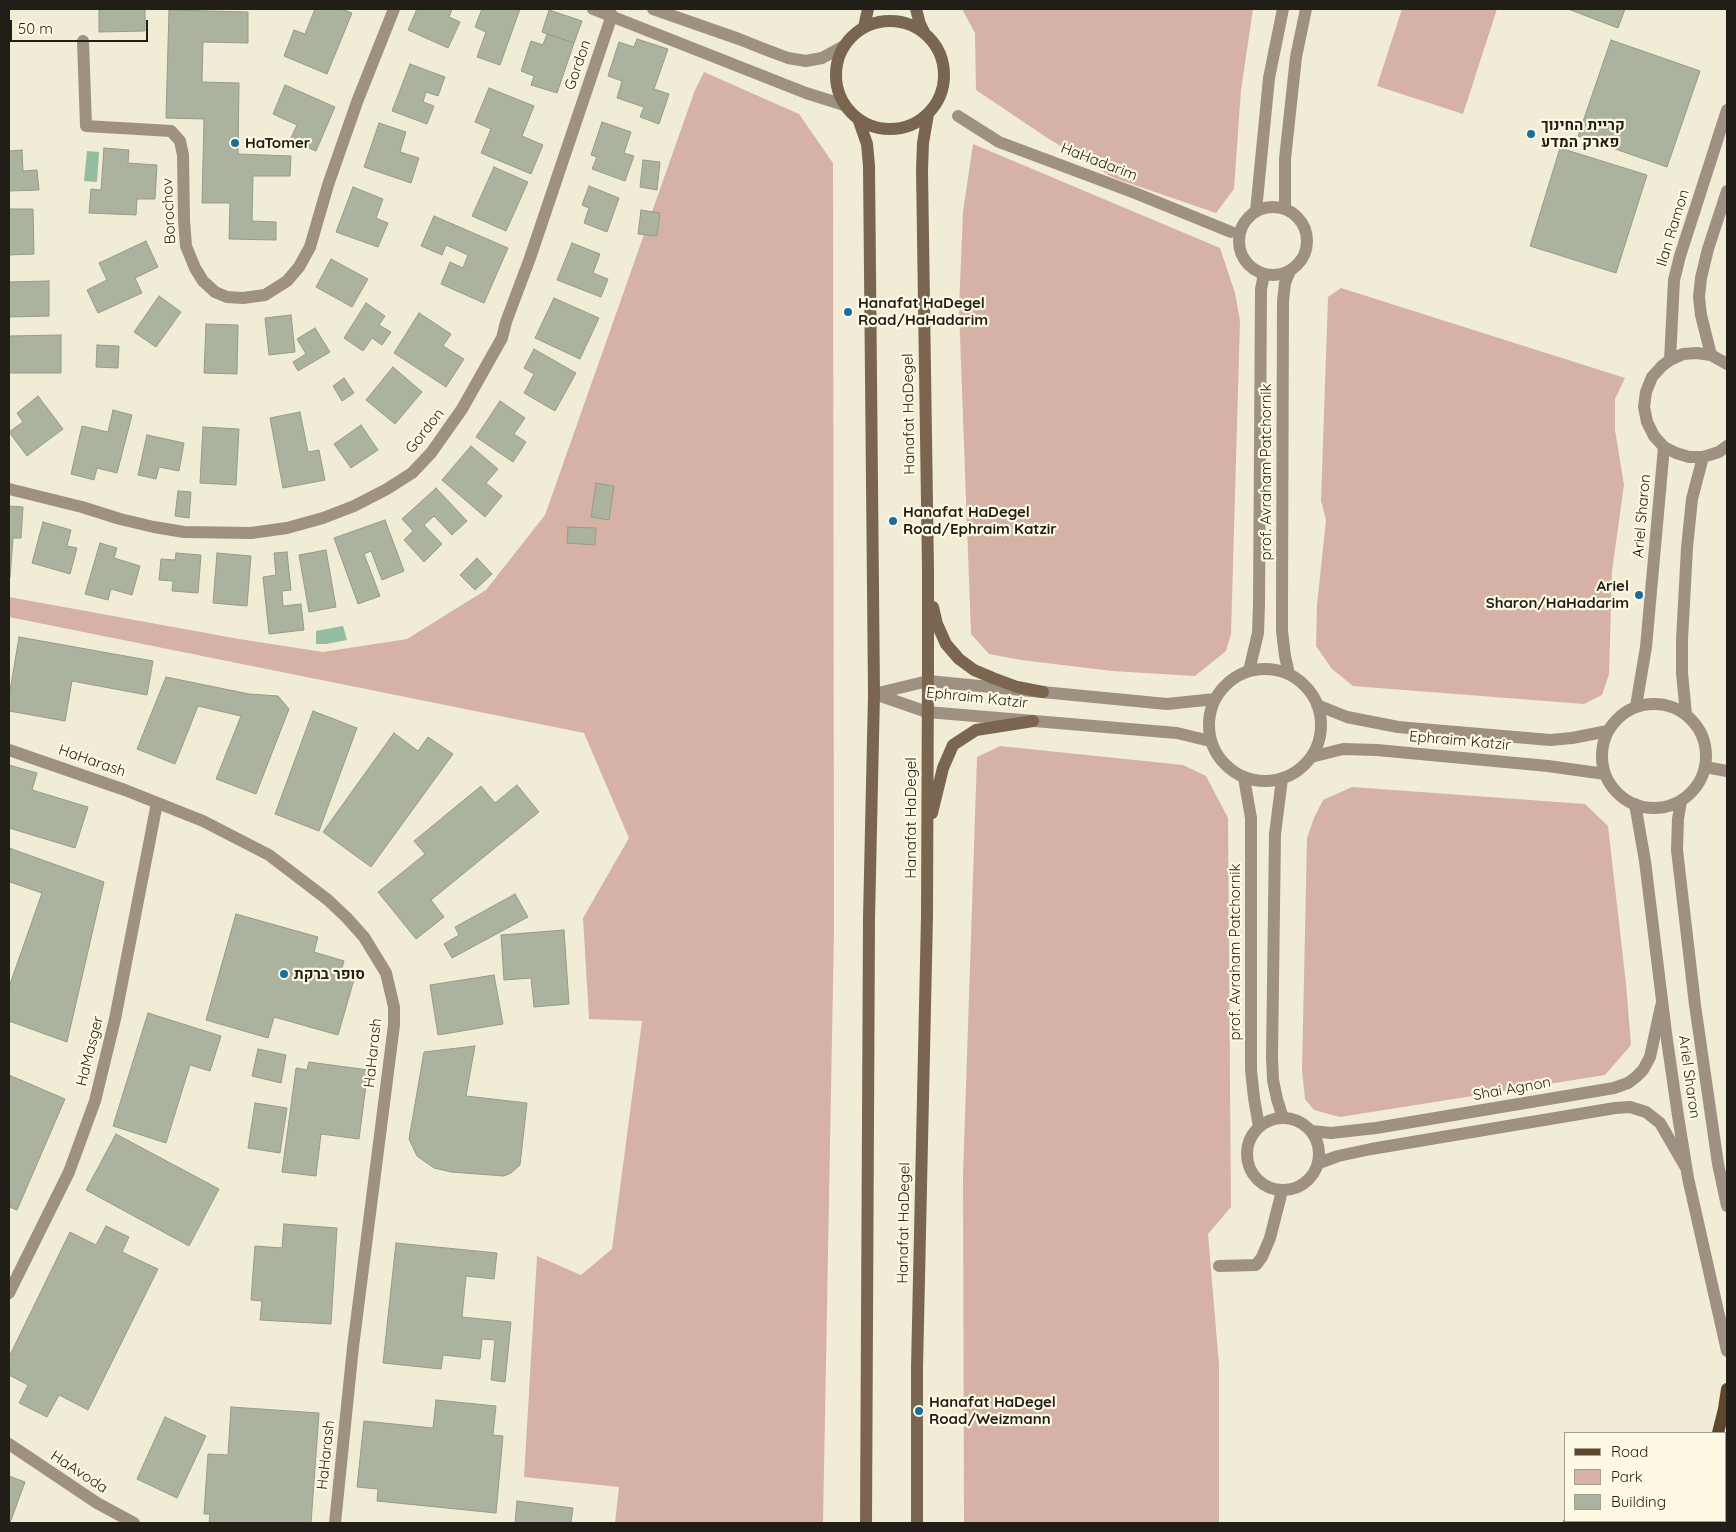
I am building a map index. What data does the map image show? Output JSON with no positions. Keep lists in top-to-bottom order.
{
  "streets": {
    "main road": ["Hanafat HaDegel"],
    "street": [
      "Gordon",
      "HaHadarim",
      "Borochov",
      "Ilan Ramon",
      "prof. Avraham Patchornik",
      "Ariel Sharon",
      "Ephraim Katzir",
      "HaHarash",
      "HaMasger",
      "Shai Agnon",
      "HaAvoda"
    ]
  },
  "crossings": [
    ["Hanafat HaDegel", "Ephraim Katzir"],
    ["prof. Avraham Patchornik", "Ephraim Katzir"],
    ["prof. Avraham Patchornik", "Shai Agnon"],
    ["Ariel Sharon", "Ephraim Katzir"],
    ["Ariel Sharon", "Shai Agnon"],
    ["HaHarash", "HaMasger"]
  ],
  "places": [
    "קריית החינוך פארק המדע",
    "HaTomer",
    "Hanafat HaDegel Road/HaHadarim",
    "Hanafat HaDegel Road/Ephraim Katzir",
    "Ariel Sharon/HaHadarim",
    "סופר ברקת",
    "Hanafat HaDegel Road/Weizmann"
  ],
  "legend": ["Road", "Park", "Building"],
  "scale_bar": "50 m"
}
